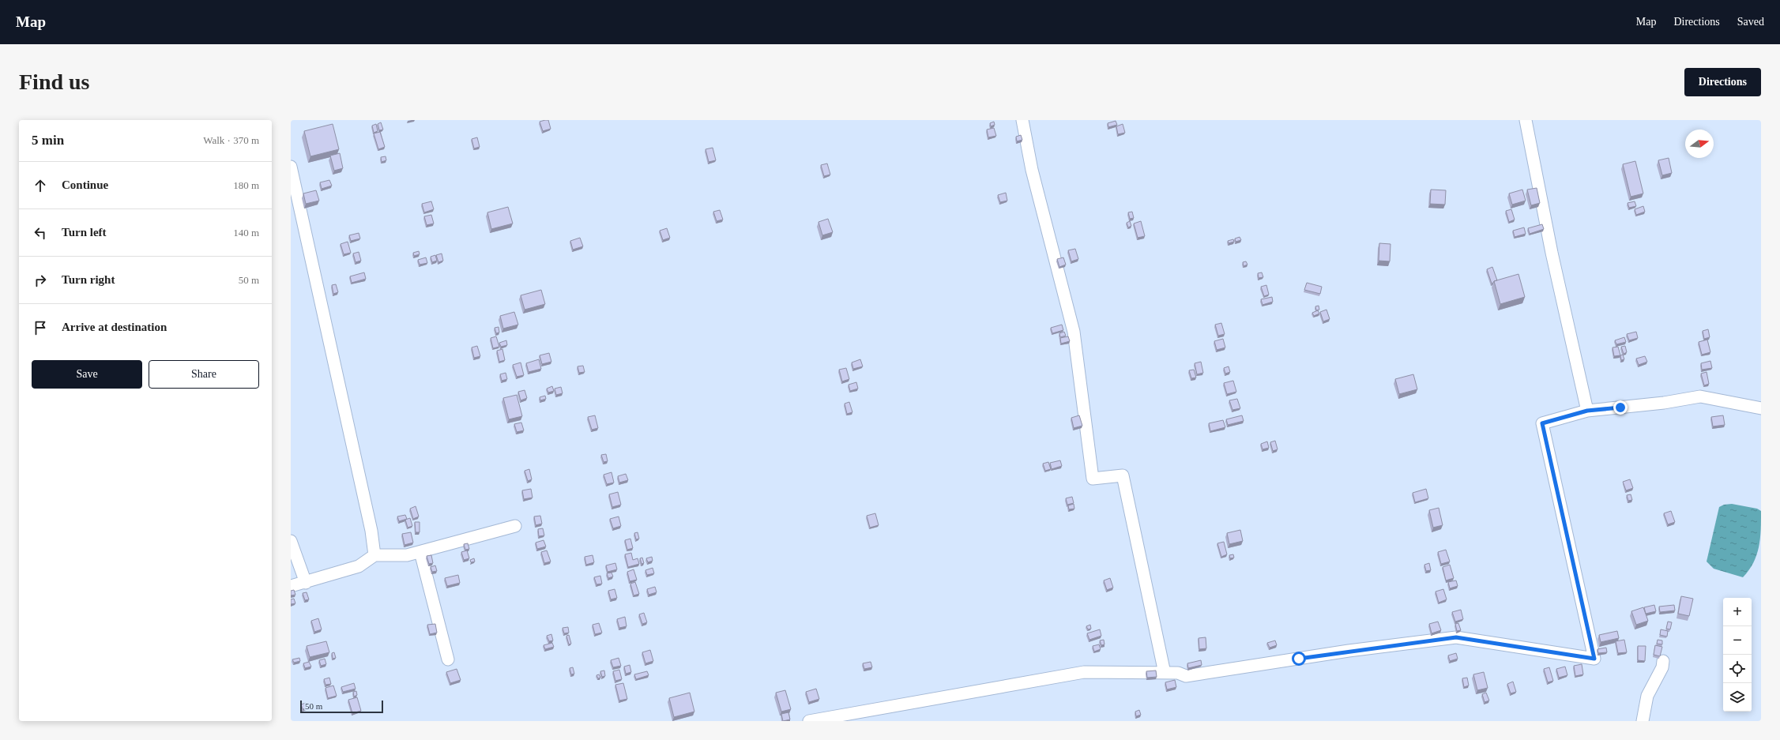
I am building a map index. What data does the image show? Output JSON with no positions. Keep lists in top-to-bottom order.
{
  "scale_bar": "50 m",
  "north": "right",
  "page": {
    "header": "Map",
    "nav": ["Map", "Directions", "Saved"],
    "buttons": [
      "Directions",
      ["Save", "Share"]
    ],
    "title": "Find us",
    "heading": ["5 min", "Walk · 370 m"],
    "list": [
      ["Continue", "180 m"],
      ["Turn left", "140 m"],
      ["Turn right", "50 m"],
      "Arrive at destination"
    ],
    "map_buttons": ["+", "−"],
    "scale": "50 m"
  }
}
